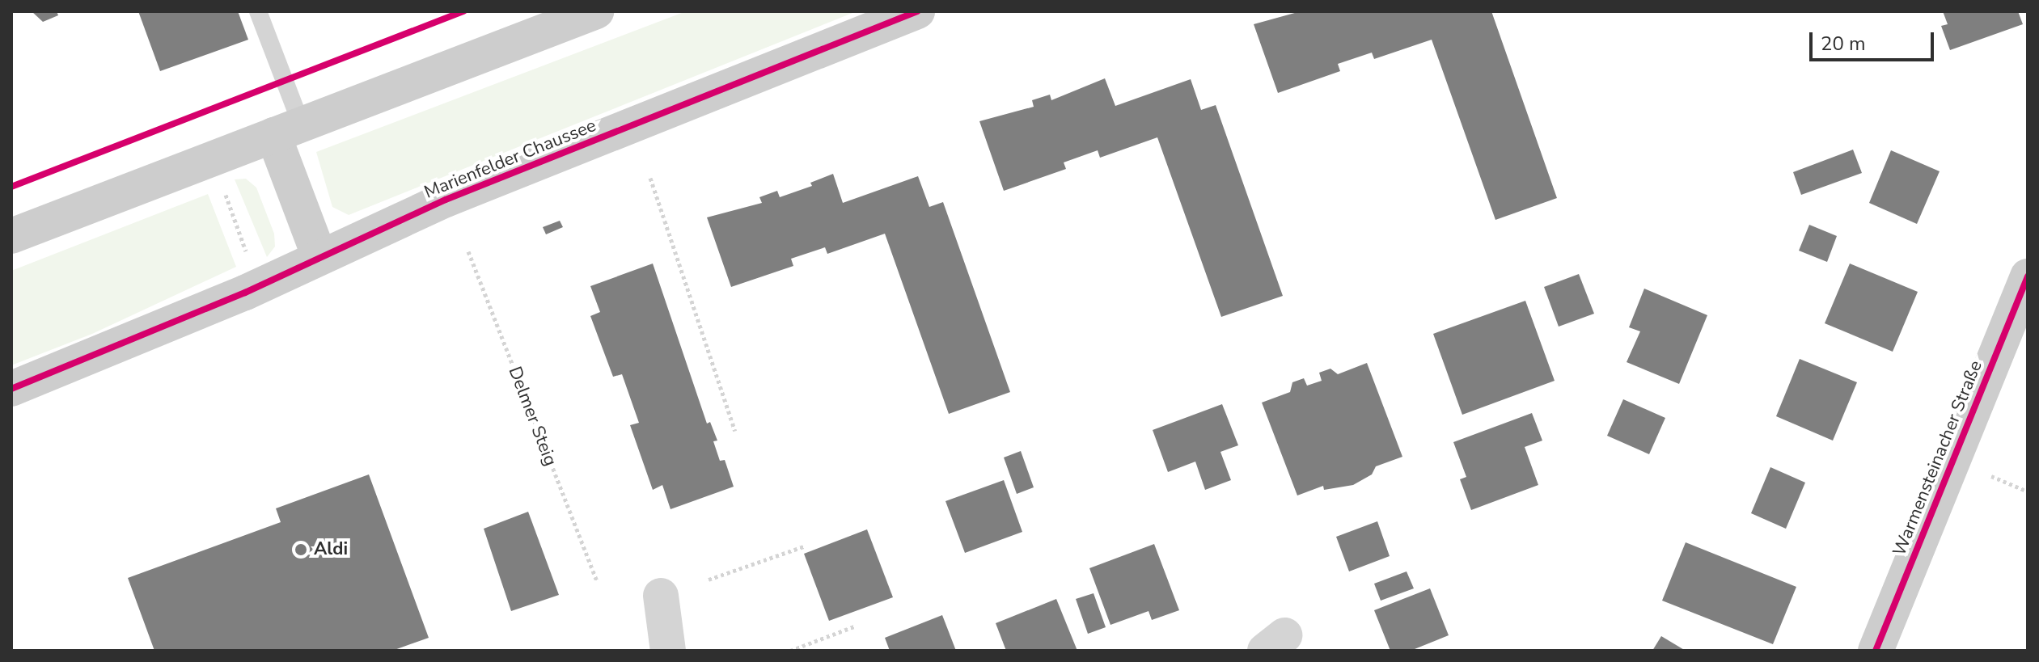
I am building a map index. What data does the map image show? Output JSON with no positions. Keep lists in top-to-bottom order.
{
  "streets": {
    "main road": ["Marienfelder Chaussee", "Warmensteinacher Straße"],
    "path": ["Delmer Steig"]
  },
  "places": ["Aldi"],
  "scale_bar": "20 m"
}
